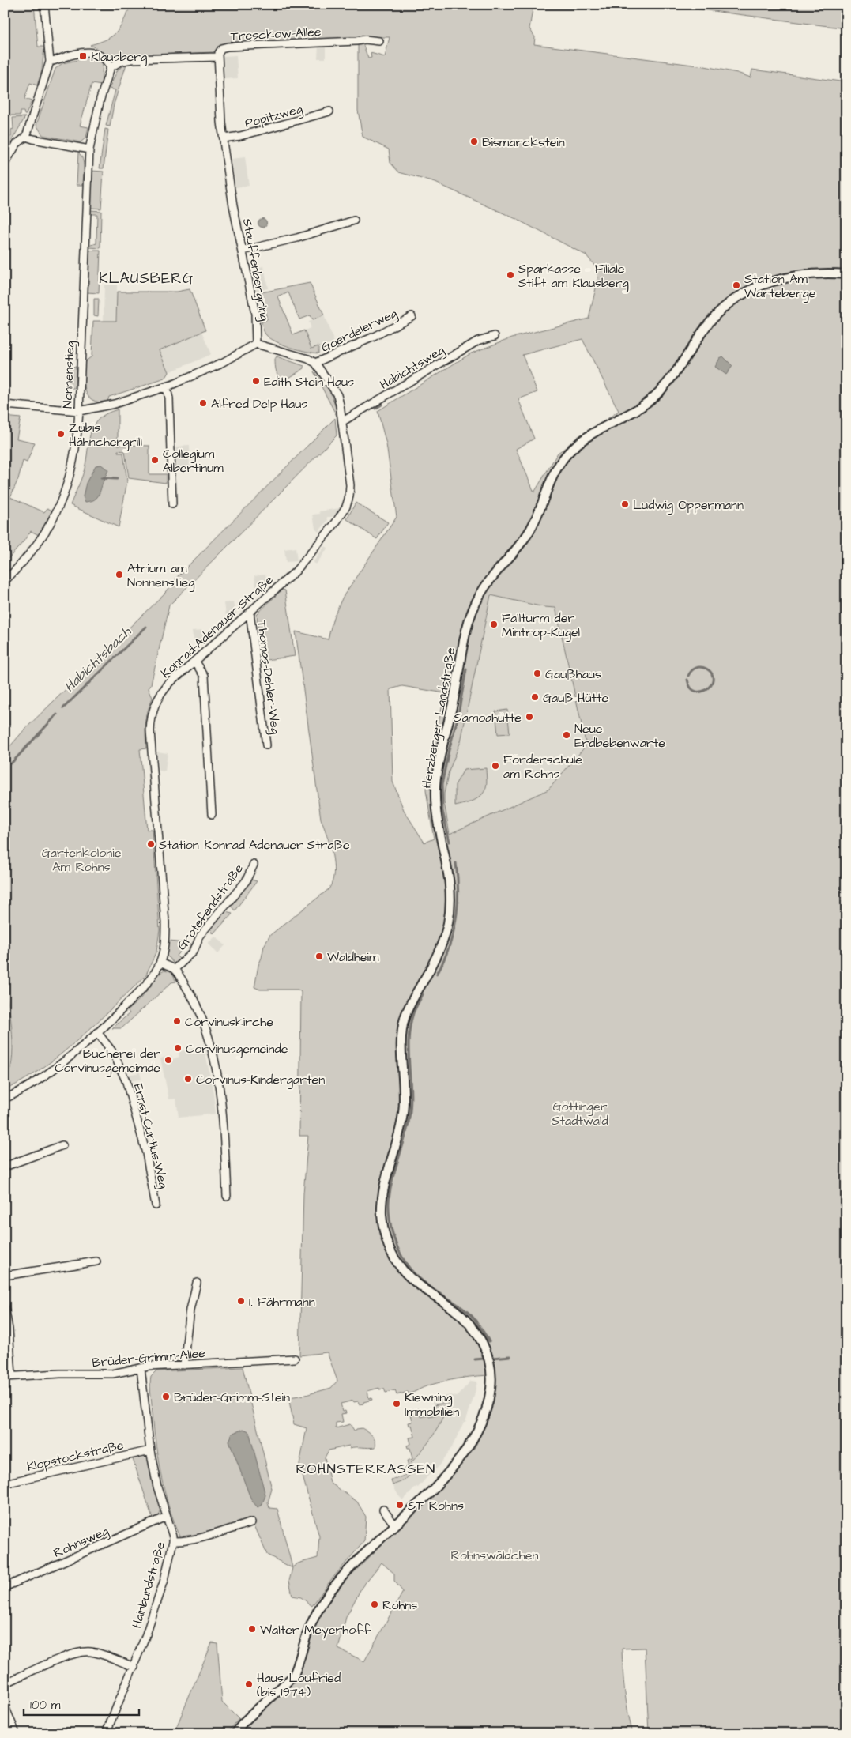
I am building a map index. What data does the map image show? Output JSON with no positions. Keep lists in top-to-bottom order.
{
  "streets": {
    "street": [
      "Tresckow-Allee",
      "Popitzweg",
      "Stauffenbergring",
      "Goerdelerweg",
      "Habichtsweg",
      "Nonnenstieg",
      "Konrad-Adenauer-Straße",
      "Thomas-Dehler-Weg",
      "Herzberger Landstraße",
      "Grotefendstraße",
      "Ernst-Curtius-Weg",
      "Brüder-Grimm-Allee",
      "Klopstockstraße",
      "Rohnsweg",
      "Hainbundstraße"
    ]
  },
  "crossings": [
    ["Tresckow-Allee", "Stauffenbergring"],
    ["Popitzweg", "Stauffenbergring"],
    ["Stauffenbergring", "Goerdelerweg"],
    ["Goerdelerweg", "Habichtsweg"],
    ["Goerdelerweg", "Konrad-Adenauer-Straße"],
    ["Habichtsweg", "Konrad-Adenauer-Straße"],
    ["Konrad-Adenauer-Straße", "Thomas-Dehler-Weg"],
    ["Brüder-Grimm-Allee", "Hainbundstraße"],
    ["Klopstockstraße", "Hainbundstraße"],
    ["Rohnsweg", "Hainbundstraße"]
  ],
  "districts": ["KLAUSBERG", "ROHNSTERRASSEN"],
  "water": ["Habichtsbach"],
  "parks": ["Gartenkolonie Am Rohns", "Göttinger Stadtwald", "Rohnswäldchen"],
  "places": {
    "transit": ["Klausberg"],
    "other": [
      "Bismarckstein",
      "Sparkasse – Filiale Stift am Klausberg",
      "Station Am Warteberge",
      "Edith-Stein-Haus",
      "Alfred-Delp-Haus",
      "Zübis Hähnchengrill",
      "Collegium Albertinum",
      "Ludwig Oppermann",
      "Atrium am Nonnenstieg",
      "Fallturm der Mintrop-Kugel",
      "Gaußhaus",
      "Gauß-Hütte",
      "Samoahütte",
      "Neue Erdbebenwarte",
      "Förderschule am Rohns",
      "Station Konrad-Adenauer-Straße",
      "Waldheim",
      "Corvinuskirche",
      "Corvinusgemeinde",
      "Bücherei der Corvinusgemeimde",
      "Corvinus-Kindergarten",
      "I. Fährmann",
      "Brüder-Grimm-Stein",
      "Kiewning Immobilien",
      "ST Rohns",
      "Rohns",
      "Walter Meyerhoff",
      "Haus Loufried (bis 1974)"
    ]
  },
  "scale_bar": "100 m"
}
